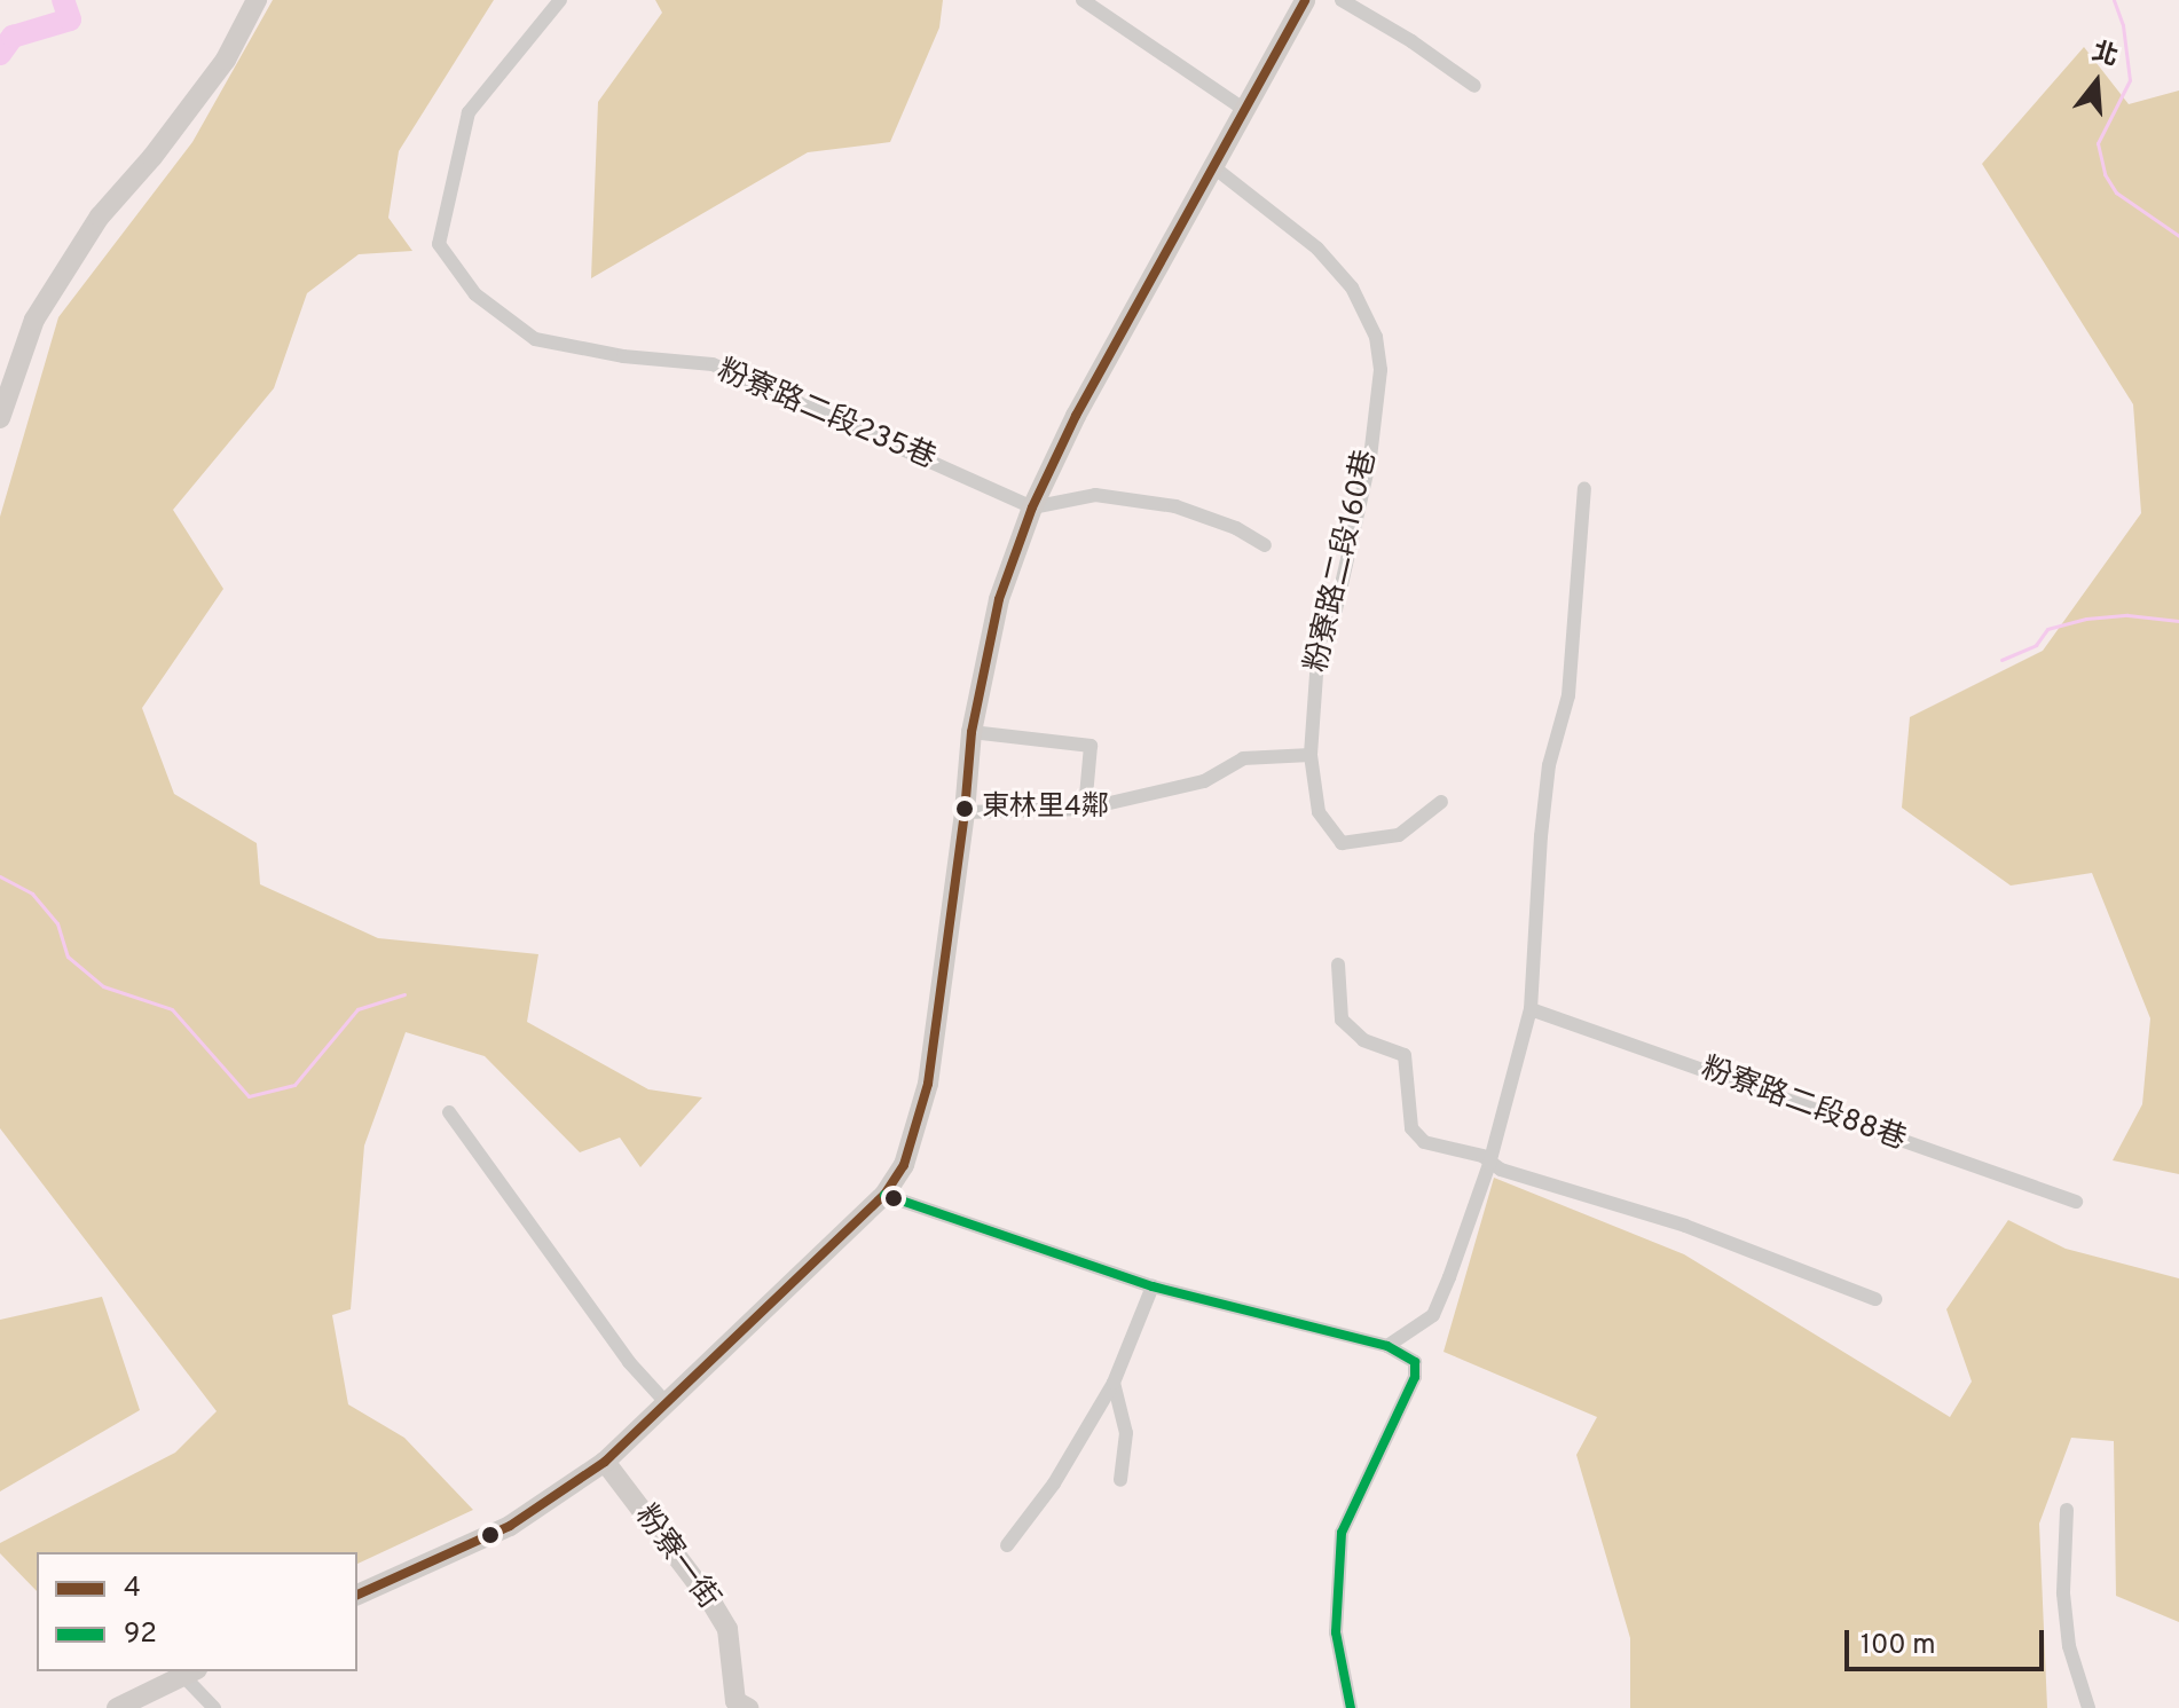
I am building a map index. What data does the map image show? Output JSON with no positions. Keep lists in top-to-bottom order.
{
  "streets": {
    "main road": ["粉寮一街"],
    "street": ["粉寮路二段235巷", "粉寮路二段160巷", "粉寮路二段88巷"]
  },
  "places": ["東林里4鄰"],
  "lines": ["transit line 4", "transit line 92"],
  "legend": ["4", "92"],
  "scale_bar": "100 m",
  "north": "top"
}
